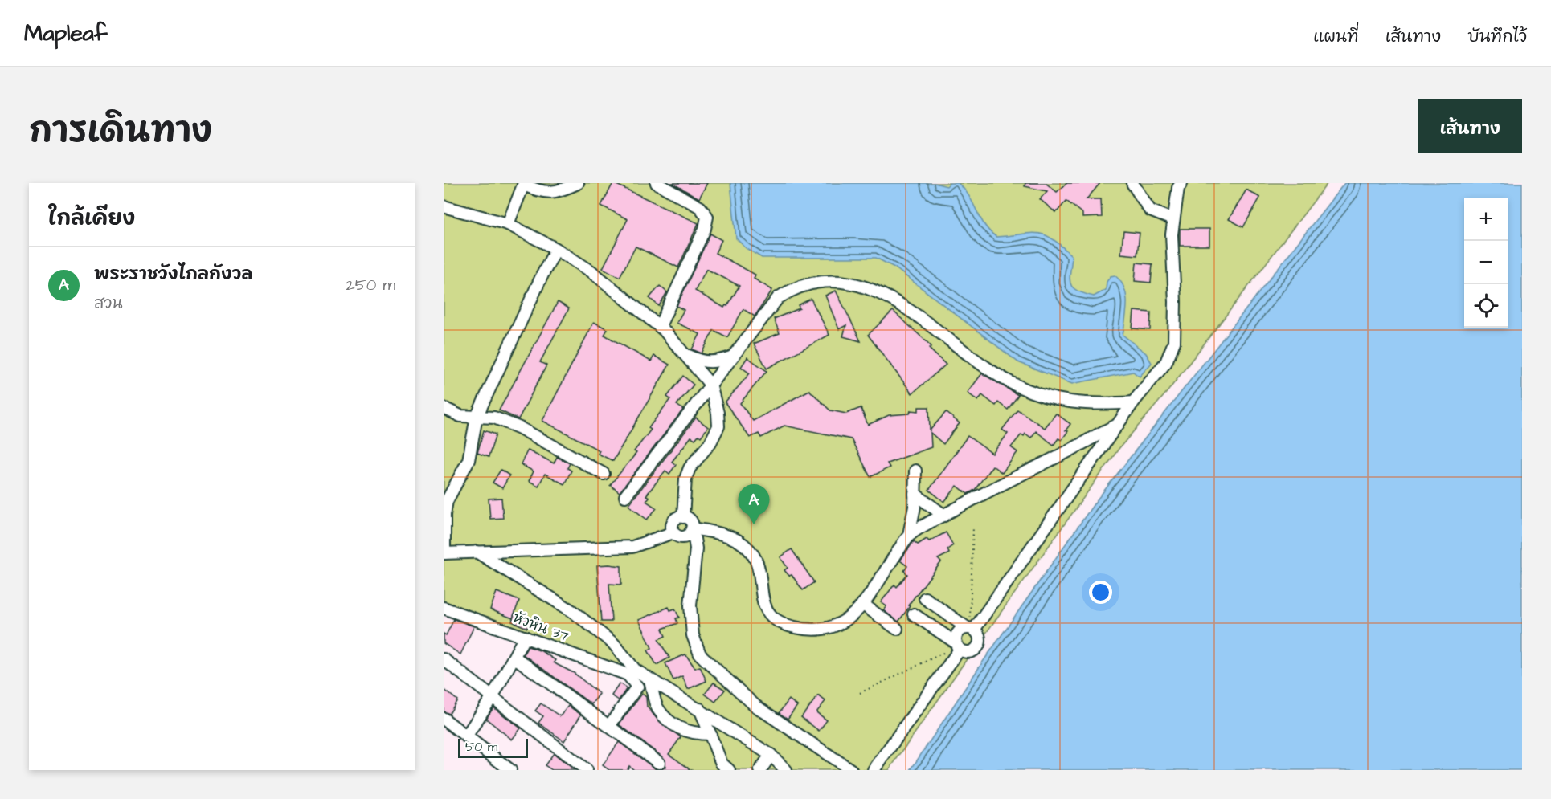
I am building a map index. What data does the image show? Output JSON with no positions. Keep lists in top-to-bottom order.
{
  "streets": {
    "street": ["หัวหิน 37"]
  },
  "scale_bar": "50 m",
  "page": {
    "header": "Mapleaf",
    "nav": ["แผนที่", "เส้นทาง", "บันทึกไว้"],
    "title": "การเดินทาง",
    "buttons": "เส้นทาง",
    "heading": "ใกล้เคียง",
    "map_buttons": ["+", "−"],
    "list": [
      {
        "mark": "A",
        "name": "พระราชวังไกลกังวล",
        "note": "สวน",
        "value": "250 m"
      }
    ],
    "pins": "A",
    "scale": "50 m"
  }
}
